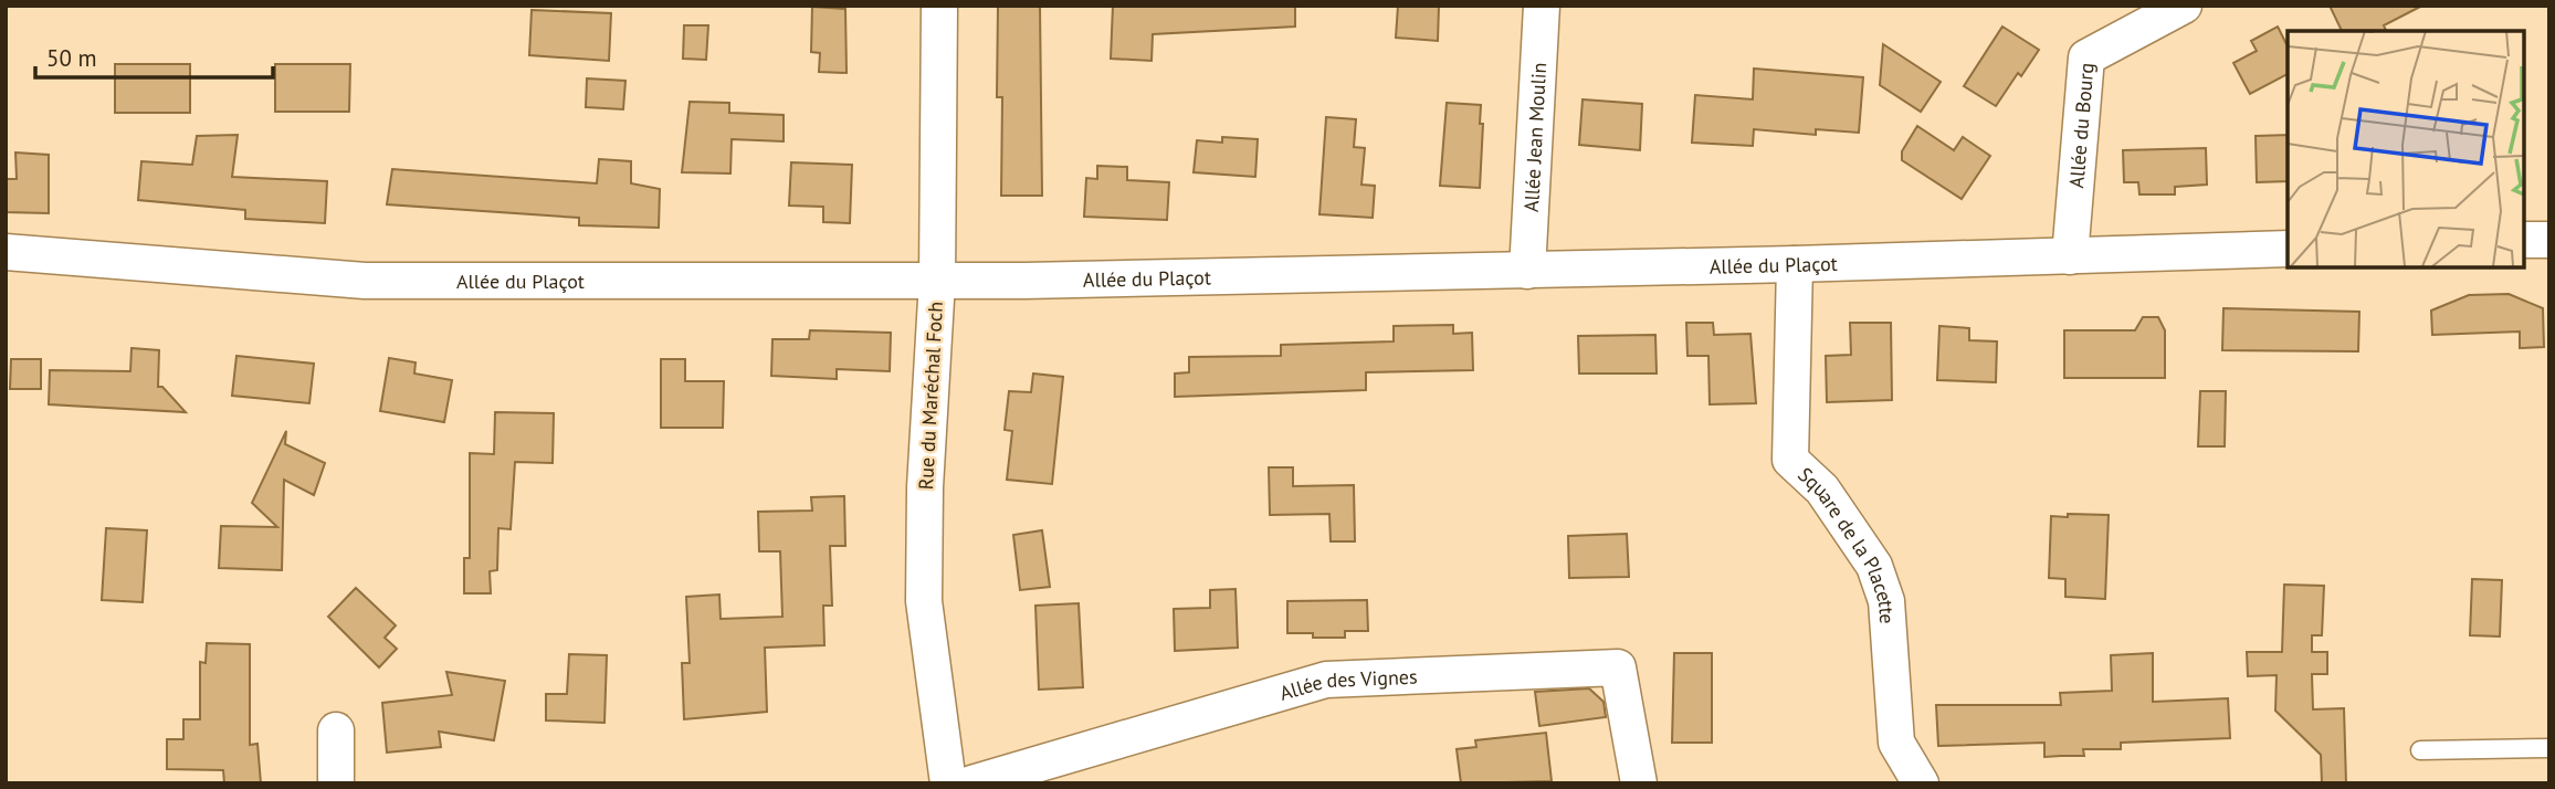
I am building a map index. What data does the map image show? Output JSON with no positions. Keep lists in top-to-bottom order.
{
  "streets": {
    "street": [
      "Allée du Bourg",
      "Allée Jean Moulin",
      "Allée du Plaçot",
      "Rue du Maréchal Foch",
      "Square de la Placette",
      "Allée des Vignes"
    ]
  },
  "crossings": [
    ["Allée du Bourg", "Allée du Plaçot"],
    ["Allée Jean Moulin", "Allée du Plaçot"],
    ["Allée du Plaçot", "Rue du Maréchal Foch"],
    ["Allée du Plaçot", "Square de la Placette"]
  ],
  "scale_bar": "50 m"
}
